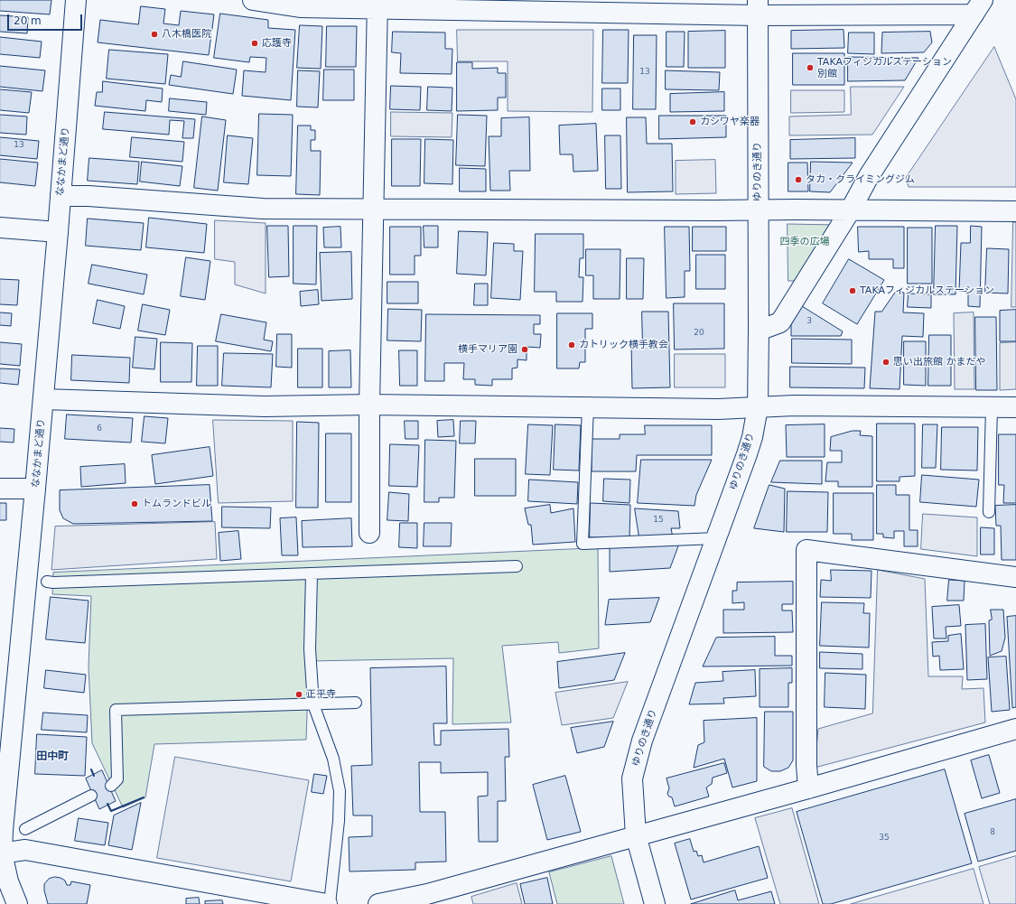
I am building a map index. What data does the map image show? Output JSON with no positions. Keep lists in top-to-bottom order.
{
  "streets": {
    "street": ["ななかまど通り", "ゆりのき通り"]
  },
  "districts": ["田中町"],
  "parks": ["四季の広場"],
  "places": [
    "八木橋医院",
    "応護寺",
    "TAKAフィジカルステーション 別館",
    "カシワヤ楽器",
    "タカ・クライミングジム",
    "TAKAフィジカルステーション",
    "カトリック横手教会",
    "横手マリア園",
    "思い出旅館 かまだや",
    "トムランドビル",
    "正平寺"
  ],
  "house_numbers": [
    "13",
    "13",
    "3",
    "20",
    "6",
    "15",
    "8",
    "35"
  ],
  "scale_bar": "20 m"
}
